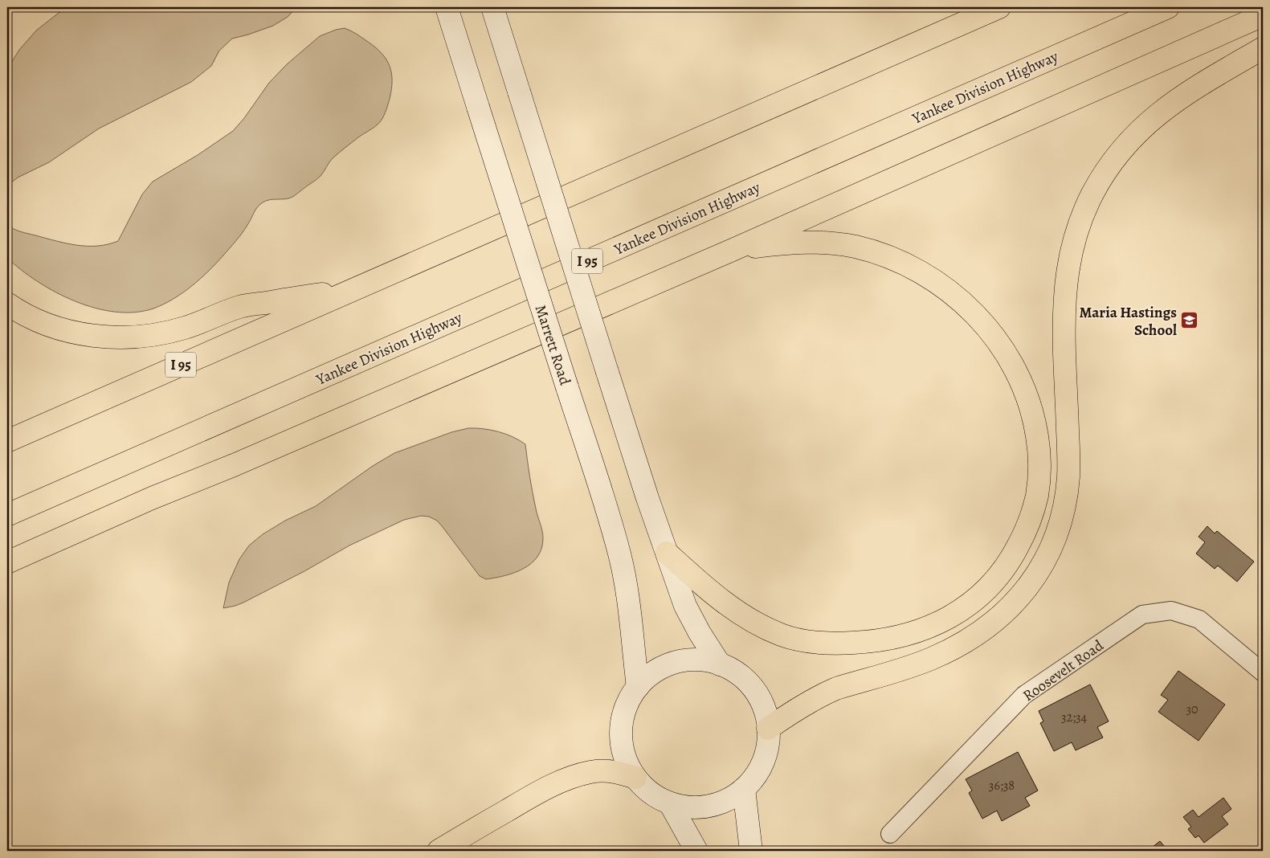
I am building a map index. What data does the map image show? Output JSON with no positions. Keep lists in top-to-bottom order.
{
  "streets": {
    "highway": ["Yankee Division Highway", "I 95"],
    "main road": ["Marrett Road"],
    "street": ["Roosevelt Road"]
  },
  "places": {
    "school or university": ["Maria Hastings School"]
  },
  "house_numbers": ["30", "32;34", "36;38"]
}
